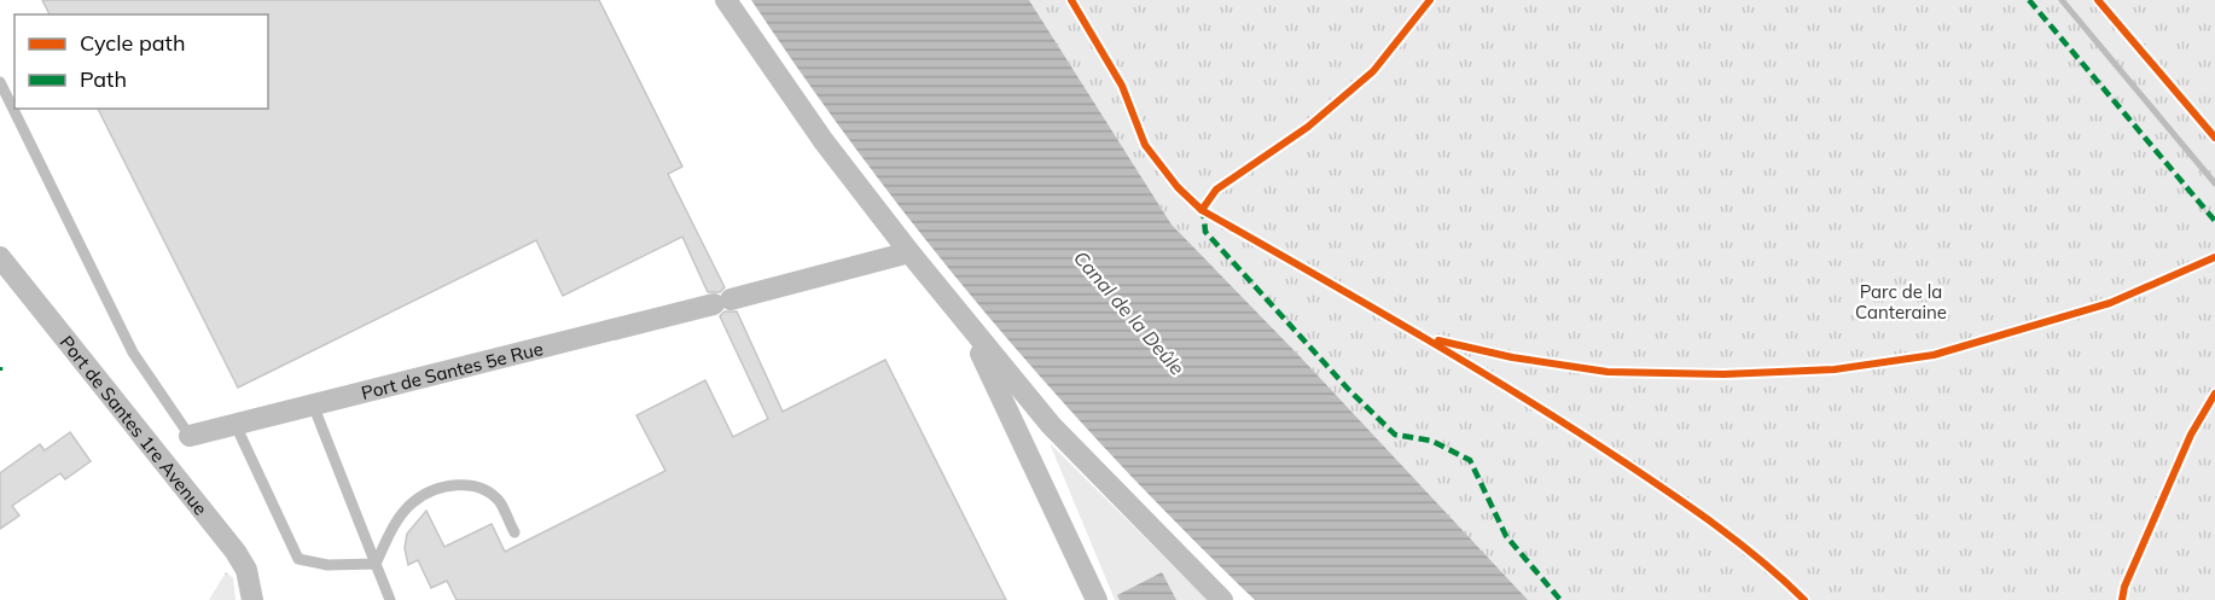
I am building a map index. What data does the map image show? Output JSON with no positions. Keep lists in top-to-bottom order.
{
  "streets": {
    "street": ["Port de Santes 5e Rue", "Port de Santes 1re Avenue"]
  },
  "water": ["Canal de la Deûle"],
  "parks": ["Parc de la Canteraine"],
  "legend": ["Cycle path", "Path"]
}
